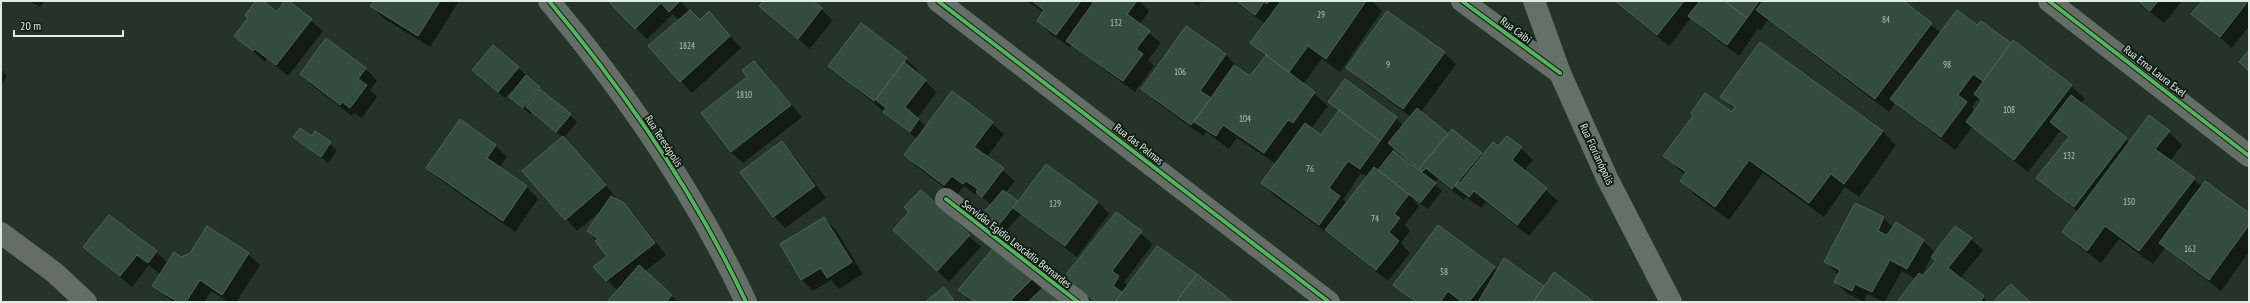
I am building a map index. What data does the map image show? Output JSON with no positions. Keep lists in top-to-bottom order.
{
  "streets": {
    "main road": ["Rua Florianópolis"],
    "street": [
      "Rua Caibi",
      "Rua Erna Laura Exel",
      "Rua Teresópolis",
      "Rua das Palmas",
      "Servidão Egídio Leocádio Bernardes"
    ]
  },
  "crossings": [
    ["Rua Caibi", "Rua Florianópolis"]
  ],
  "house_numbers": [
    "29",
    "84",
    "132",
    "1824",
    "9",
    "98",
    "106",
    "1810",
    "108",
    "104",
    "132",
    "76",
    "150",
    "129",
    "74",
    "162",
    "58"
  ],
  "scale_bar": "20 m"
}
